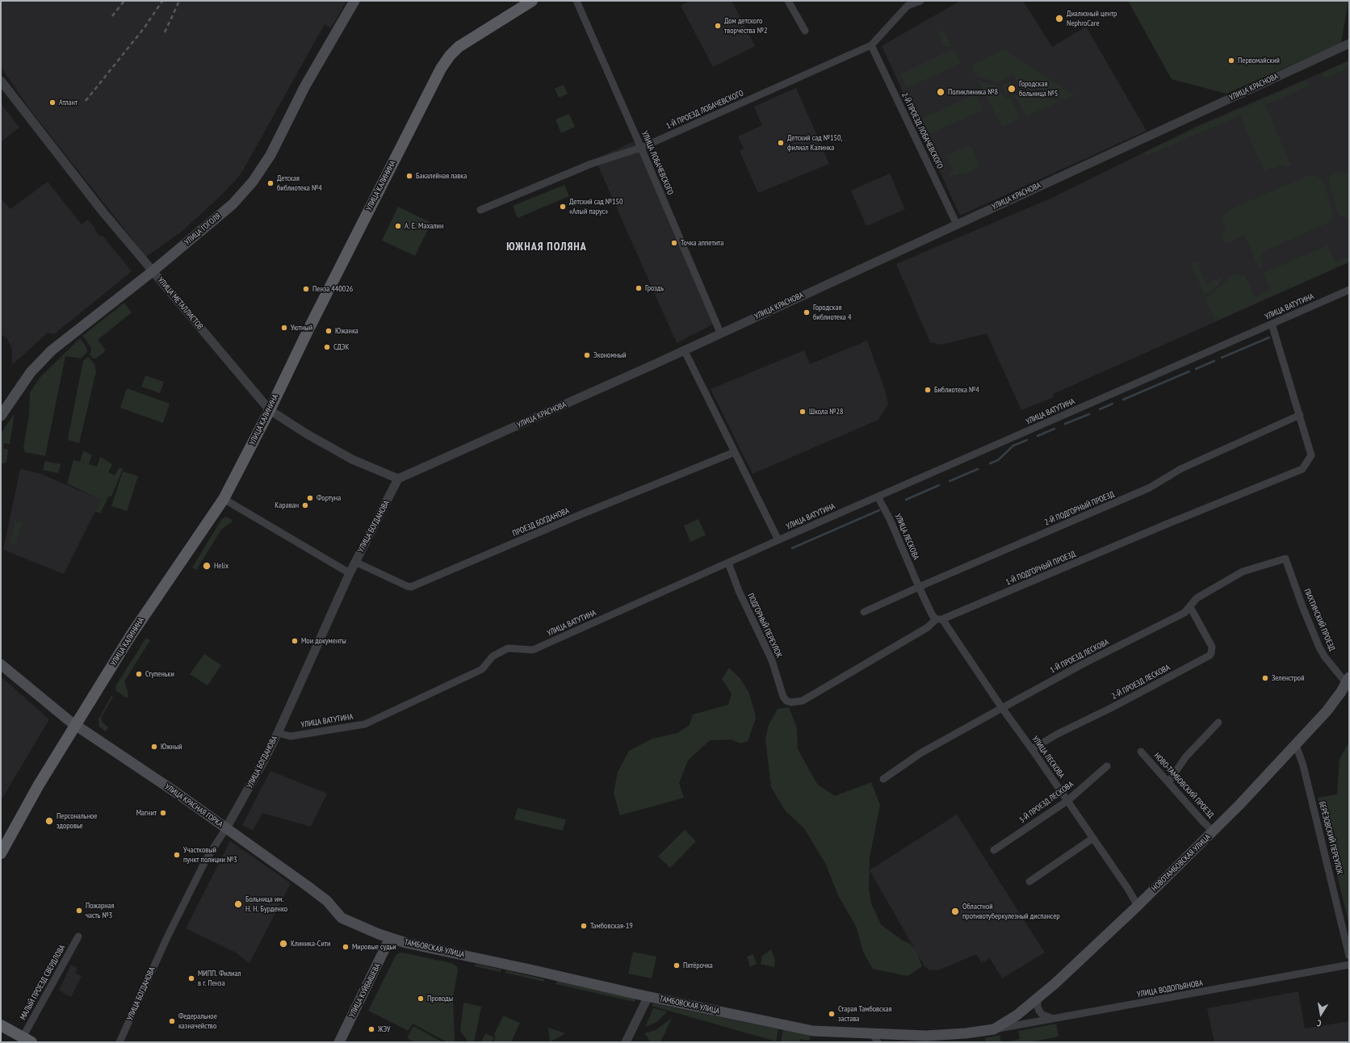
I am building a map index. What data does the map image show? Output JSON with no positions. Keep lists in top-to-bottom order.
{
  "streets": {
    "main road": [
      "УЛИЦА КАЛИНИНА",
      "УЛИЦА ГОГОЛЯ",
      "УЛИЦА КРАСНАЯ ГОРКА",
      "НОВОТАМБОВСКАЯ УЛИЦА",
      "ТАМБОВСКАЯ УЛИЦА",
      "УЛИЦА КУЙБЫШЕВА"
    ],
    "street": [
      "УЛИЦА КРАСНОВА",
      "1-Й ПРОЕЗД ЛОБАЧЕВСКОГО",
      "2-Й ПРОЕЗД ЛОБАЧЕВСКОГО",
      "УЛИЦА ЛОБАЧЕВСКОГО",
      "УЛИЦА МЕТАЛЛИСТОВ",
      "УЛИЦА ВАТУТИНА",
      "2-Й ПОДГОРНЫЙ ПРОЕЗД",
      "ПРОЕЗД БОГДАНОВА",
      "УЛИЦА БОГДАНОВА",
      "УЛИЦА ЛЕСКОВА",
      "1-Й ПОДГОРНЫЙ ПРОЕЗД",
      "ПИХТИНСКИЙ ПРОЕЗД",
      "ПОДГОРНЫЙ ПЕРЕУЛОК",
      "1-Й ПРОЕЗД ЛЕСКОВА",
      "2-Й ПРОЕЗД ЛЕСКОВА",
      "НОВО-ТАМБОВСКИЙ ПРОЕЗД",
      "3-Й ПРОЕЗД ЛЕСКОВА",
      "БЕРЁЗОВСКИЙ ПЕРЕУЛОК",
      "МАЛЫЙ ПРОЕЗД СВЕРДЛОВА",
      "УЛИЦА ВОДОПЬЯНОВА"
    ]
  },
  "crossings": [
    ["УЛИЦА КРАСНОВА", "2-Й ПРОЕЗД ЛОБАЧЕВСКОГО"],
    ["УЛИЦА КРАСНОВА", "УЛИЦА ЛОБАЧЕВСКОГО"],
    ["УЛИЦА КРАСНОВА", "УЛИЦА МЕТАЛЛИСТОВ"],
    ["УЛИЦА КРАСНОВА", "УЛИЦА БОГДАНОВА"],
    ["1-Й ПРОЕЗД ЛОБАЧЕВСКОГО", "2-Й ПРОЕЗД ЛОБАЧЕВСКОГО"],
    ["1-Й ПРОЕЗД ЛОБАЧЕВСКОГО", "УЛИЦА ЛОБАЧЕВСКОГО"],
    ["УЛИЦА КАЛИНИНА", "УЛИЦА МЕТАЛЛИСТОВ"],
    ["УЛИЦА КАЛИНИНА", "УЛИЦА КРАСНАЯ ГОРКА"],
    ["УЛИЦА ГОГОЛЯ", "УЛИЦА МЕТАЛЛИСТОВ"],
    ["УЛИЦА МЕТАЛЛИСТОВ", "УЛИЦА БОГДАНОВА"],
    ["УЛИЦА ВАТУТИНА", "УЛИЦА БОГДАНОВА"],
    ["УЛИЦА ВАТУТИНА", "УЛИЦА ЛЕСКОВА"],
    ["УЛИЦА ВАТУТИНА", "ПОДГОРНЫЙ ПЕРЕУЛОК"],
    ["2-Й ПОДГОРНЫЙ ПРОЕЗД", "УЛИЦА ЛЕСКОВА"],
    ["2-Й ПОДГОРНЫЙ ПРОЕЗД", "1-Й ПОДГОРНЫЙ ПРОЕЗД"],
    ["ПРОЕЗД БОГДАНОВА", "УЛИЦА БОГДАНОВА"],
    ["УЛИЦА БОГДАНОВА", "УЛИЦА КРАСНАЯ ГОРКА"],
    ["УЛИЦА ЛЕСКОВА", "1-Й ПОДГОРНЫЙ ПРОЕЗД"],
    ["УЛИЦА ЛЕСКОВА", "1-Й ПРОЕЗД ЛЕСКОВА"],
    ["УЛИЦА ЛЕСКОВА", "2-Й ПРОЕЗД ЛЕСКОВА"],
    ["УЛИЦА ЛЕСКОВА", "3-Й ПРОЕЗД ЛЕСКОВА"],
    ["УЛИЦА ЛЕСКОВА", "НОВОТАМБОВСКАЯ УЛИЦА"],
    ["1-Й ПОДГОРНЫЙ ПРОЕЗД", "ПОДГОРНЫЙ ПЕРЕУЛОК"],
    ["ПИХТИНСКИЙ ПРОЕЗД", "1-Й ПРОЕЗД ЛЕСКОВА"],
    ["ПИХТИНСКИЙ ПРОЕЗД", "НОВОТАМБОВСКАЯ УЛИЦА"],
    ["1-Й ПРОЕЗД ЛЕСКОВА", "2-Й ПРОЕЗД ЛЕСКОВА"],
    ["НОВО-ТАМБОВСКИЙ ПРОЕЗД", "НОВОТАМБОВСКАЯ УЛИЦА"],
    ["УЛИЦА КРАСНАЯ ГОРКА", "ТАМБОВСКАЯ УЛИЦА"],
    ["УЛИЦА КРАСНАЯ ГОРКА", "УЛИЦА КУЙБЫШЕВА"],
    ["БЕРЁЗОВСКИЙ ПЕРЕУЛОК", "НОВОТАМБОВСКАЯ УЛИЦА"],
    ["НОВОТАМБОВСКАЯ УЛИЦА", "ТАМБОВСКАЯ УЛИЦА"],
    ["НОВОТАМБОВСКАЯ УЛИЦА", "УЛИЦА ВОДОПЬЯНОВА"],
    ["ТАМБОВСКАЯ УЛИЦА", "УЛИЦА ВОДОПЬЯНОВА"],
    ["ТАМБОВСКАЯ УЛИЦА", "УЛИЦА КУЙБЫШЕВА"]
  ],
  "districts": ["ЮЖНАЯ ПОЛЯНА"],
  "places": [
    "Диализный центр NephroCare",
    "Дом детского творчества №2",
    "Первомайский",
    "Городская больница №5",
    "Поликлиника №8",
    "Атлант",
    "Детский сад №150, филиал Калинка",
    "Бакалейная лавка",
    "Детская библиотека №4",
    "Детский сад №150 «Алый парус»",
    "А. Е. Махалин",
    "Точка аппетита",
    "Гроздь",
    "Пенза 440026",
    "Городская библиотека 4",
    "Уютный",
    "Южанка",
    "СДЭК",
    "Экономный",
    "Библиотека №4",
    "Школа №28",
    "Фортуна",
    "Караван",
    "Helix",
    "Мои документы",
    "Ступеньки",
    "Зеленстрой",
    "Южный",
    "Магнит",
    "Персональное здоровье",
    "Участковый пункт полиции №3",
    "Больница им. Н. Н. Бурденко",
    "Пожарная часть №3",
    "Областной противотуберкулезный диспансер",
    "Тамбовская-19",
    "Клиника-Сити",
    "Мировые судьи",
    "Пятёрочка",
    "МИПП. Филиал в г. Пенза",
    "Проводы",
    "Старая Тамбовская застава",
    "Федеральное казначейство",
    "ЖЭУ"
  ],
  "north": "bottom"
}
